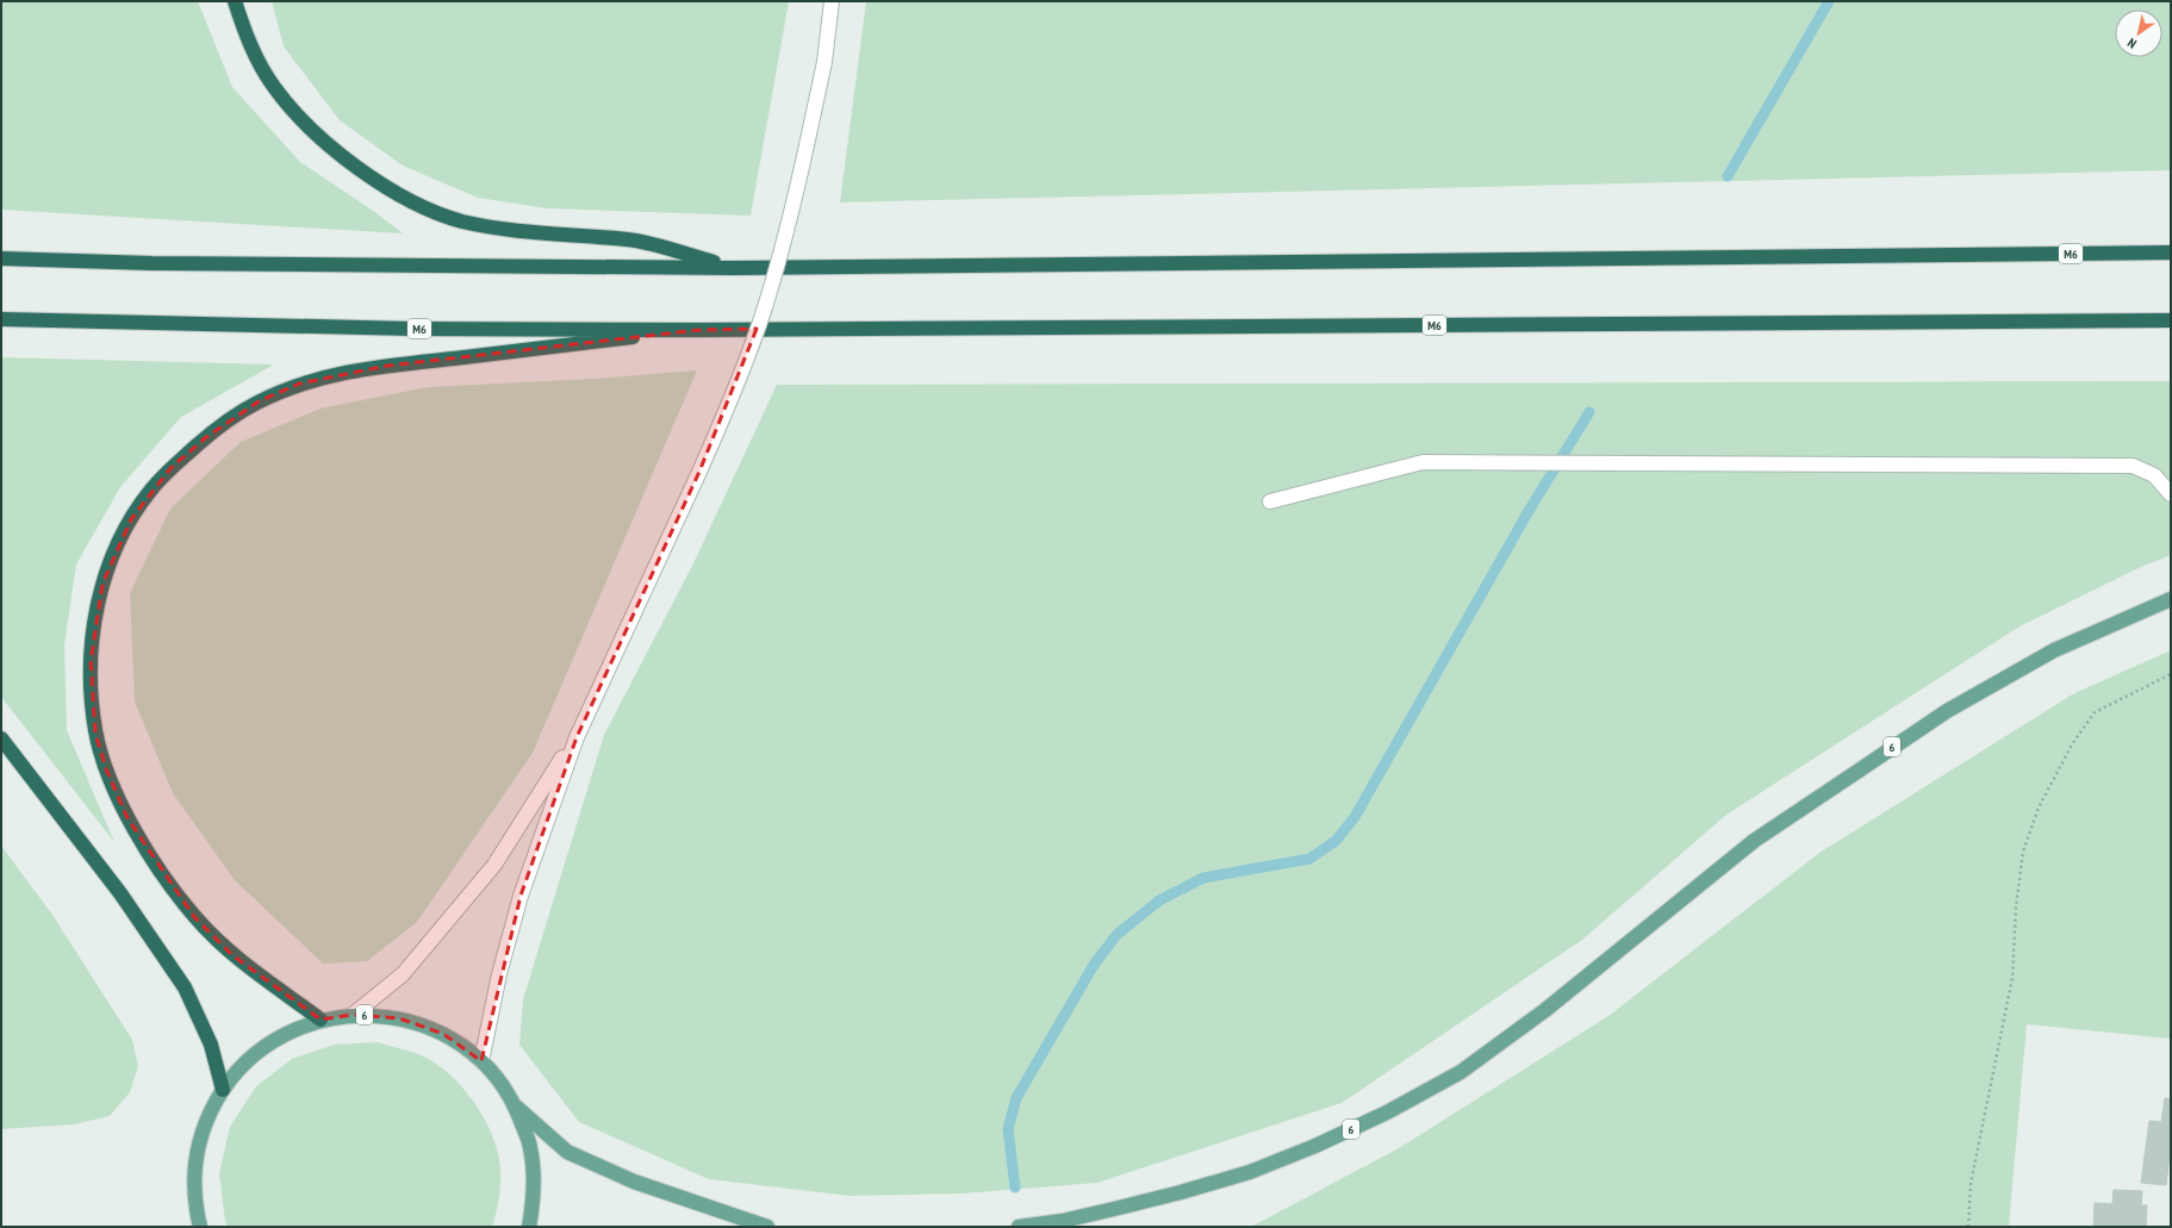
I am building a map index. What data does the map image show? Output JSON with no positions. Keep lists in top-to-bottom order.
{
  "streets": {
    "highway": ["M6"],
    "main road": ["6"]
  },
  "north": "bottom left"
}
